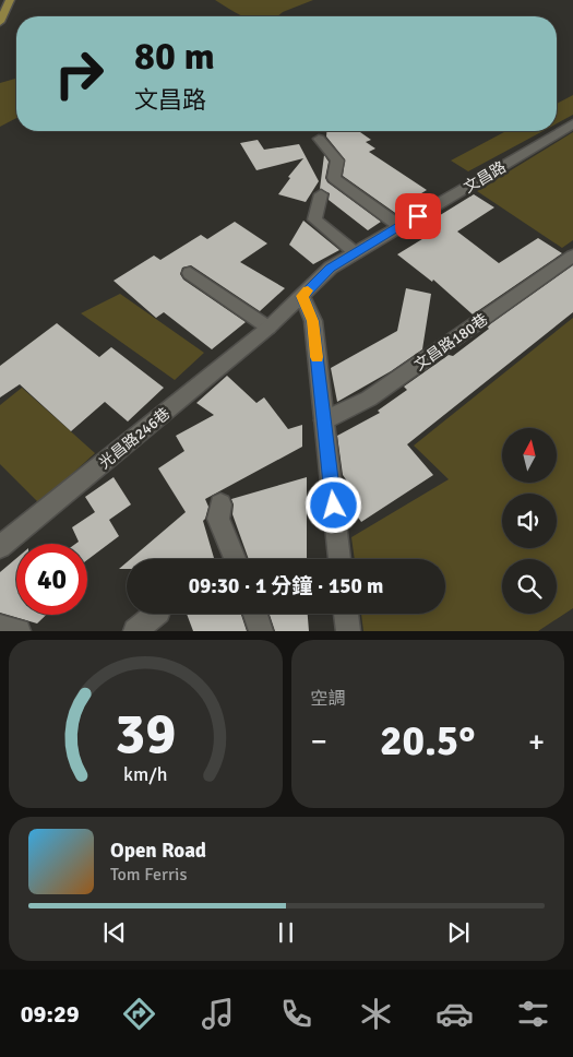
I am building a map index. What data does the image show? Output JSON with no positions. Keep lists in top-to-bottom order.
{
  "streets": {
    "street": ["文昌路", "文昌路180巷", "光昌路246巷"]
  },
  "crossings": [
    ["文昌路", "光昌路246巷"]
  ],
  "north": "top",
  "page": {
    "turn": ["80 m", "文昌路"],
    "limit": "40",
    "trip": "09:30 · 1 分鐘 · 150 m",
    "tile": "空調",
    "heat": ["−", "20.5°", "+"],
    "song": ["Open Road", "Tom Ferris"],
    "tabs": "09:29",
    "gauge": ["39", "km/h"]
  }
}
